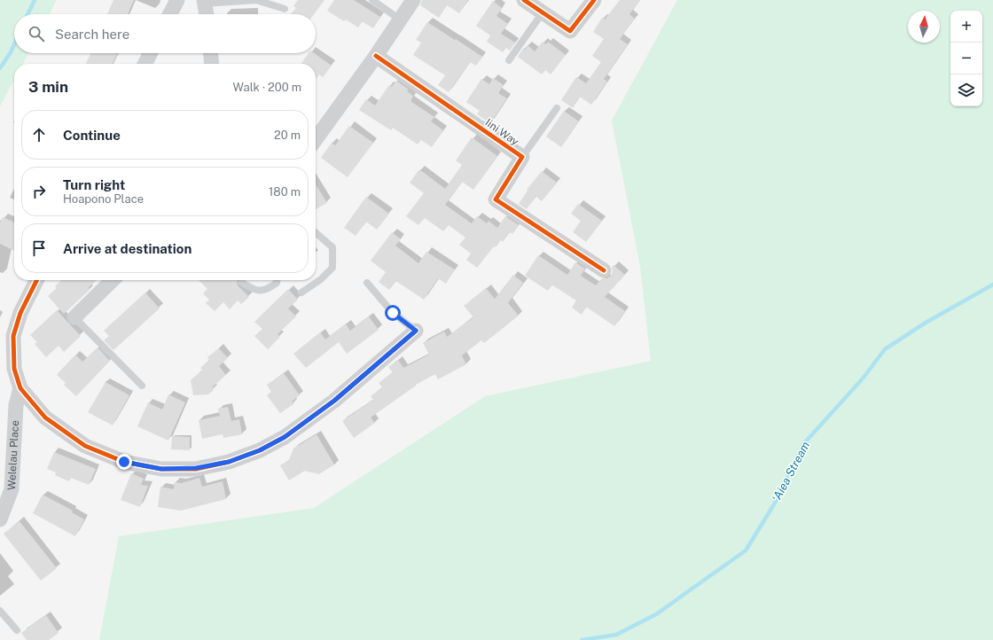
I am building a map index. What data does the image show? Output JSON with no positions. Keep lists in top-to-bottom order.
{
  "streets": {
    "street": ["Iini Way", "Welelau Place"]
  },
  "water": ["ʻAiea Stream"],
  "north": "top",
  "page": {
    "map_buttons": ["+", "−"],
    "search": "Search here",
    "heading": ["3 min", "Walk · 200 m"],
    "list": [
      ["Continue", "20 m"],
      ["Turn right", "Hoapono Place", "180 m"],
      "Arrive at destination"
    ]
  }
}
